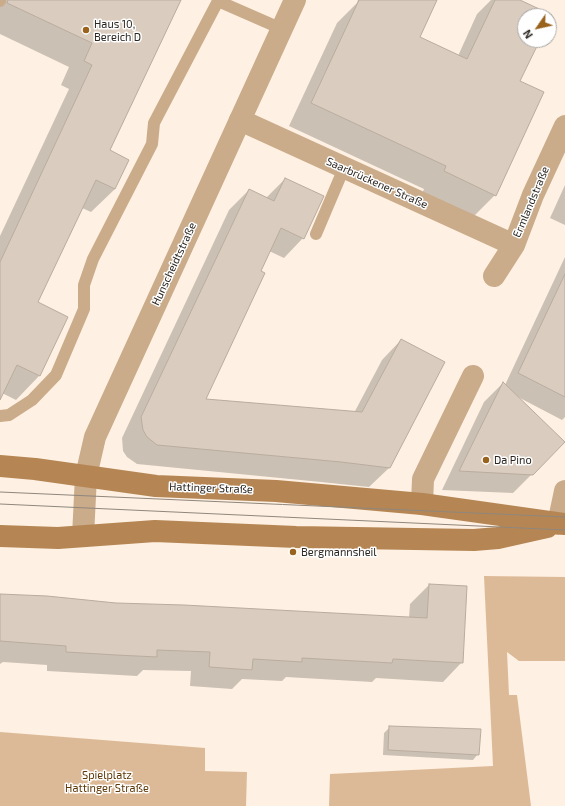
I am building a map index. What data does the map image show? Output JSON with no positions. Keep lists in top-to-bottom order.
{
  "streets": {
    "main road": ["Hattinger Straße"],
    "street": ["Saarbrückener Straße", "Ermlandstraße", "Hunscheidtstraße"]
  },
  "crossings": [
    ["Saarbrückener Straße", "Ermlandstraße"],
    ["Saarbrückener Straße", "Hunscheidtstraße"],
    ["Hunscheidtstraße", "Hattinger Straße"]
  ],
  "parks": ["Spielplatz Hattinger Straße"],
  "places": ["Haus 10, Bereich D", "Da Pino", "Bergmannsheil"],
  "north": "bottom left"
}
